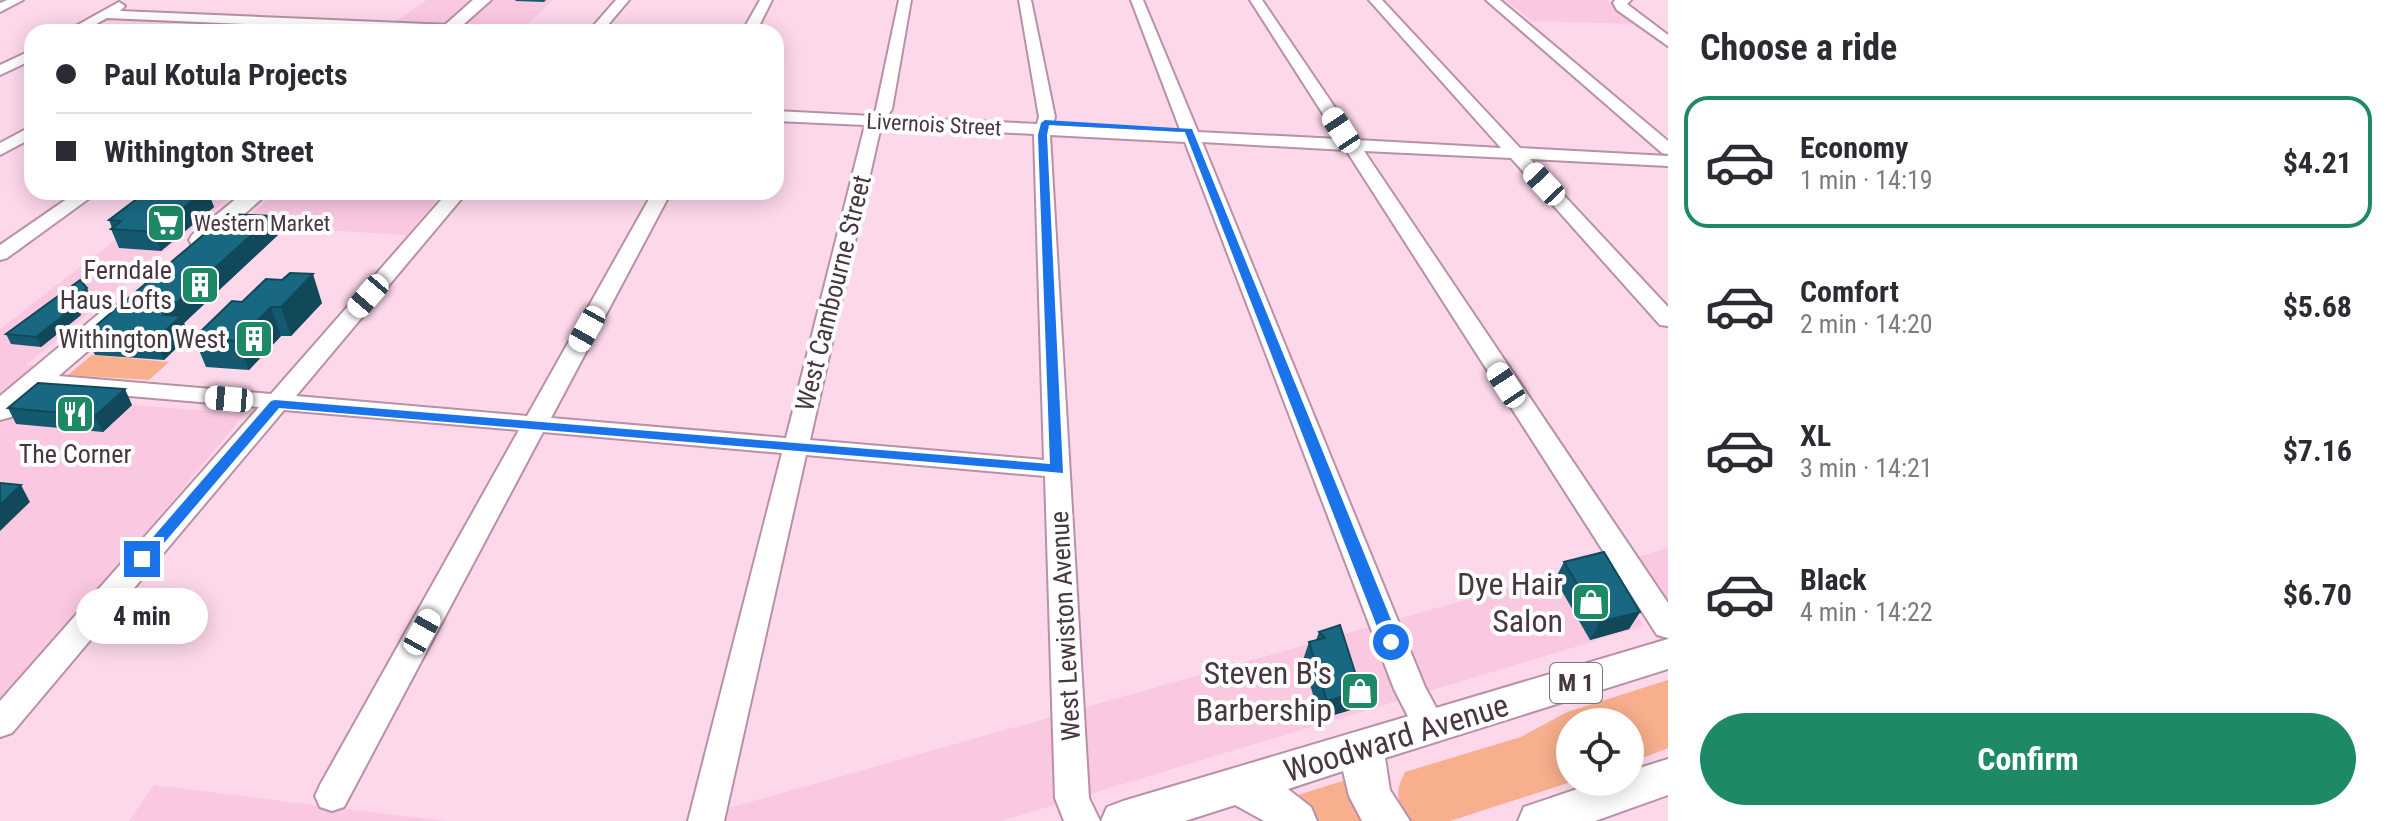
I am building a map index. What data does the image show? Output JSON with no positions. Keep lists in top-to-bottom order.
{
  "streets": {
    "main road": ["M 1", "Woodward Avenue"],
    "street": ["Livernois Street", "West Cambourne Street", "West Lewiston Avenue"]
  },
  "crossings": [
    ["Livernois Street", "West Cambourne Street"],
    ["Livernois Street", "West Lewiston Avenue"]
  ],
  "places": {
    "supermarket": ["Western Market"],
    "building": ["Ferndale Haus Lofts", "Withington West"],
    "restaurant": ["The Corner"],
    "shop": ["Dye Hair Salon", "Steven B's Barbership"]
  },
  "page": {
    "heading": "Choose a ride",
    "banner": ["Paul Kotula Projects", "Withington Street"],
    "list": [
      {
        "name": "Economy",
        "note": "1 min · 14:19",
        "value": "$4.21"
      },
      {
        "name": "Comfort",
        "note": "2 min · 14:20",
        "value": "$5.68"
      },
      {
        "name": "XL",
        "note": "3 min · 14:21",
        "value": "$7.16"
      },
      {
        "name": "Black",
        "note": "4 min · 14:22",
        "value": "$6.70"
      }
    ],
    "bubble": "4 min",
    "buttons": "Confirm"
  }
}
